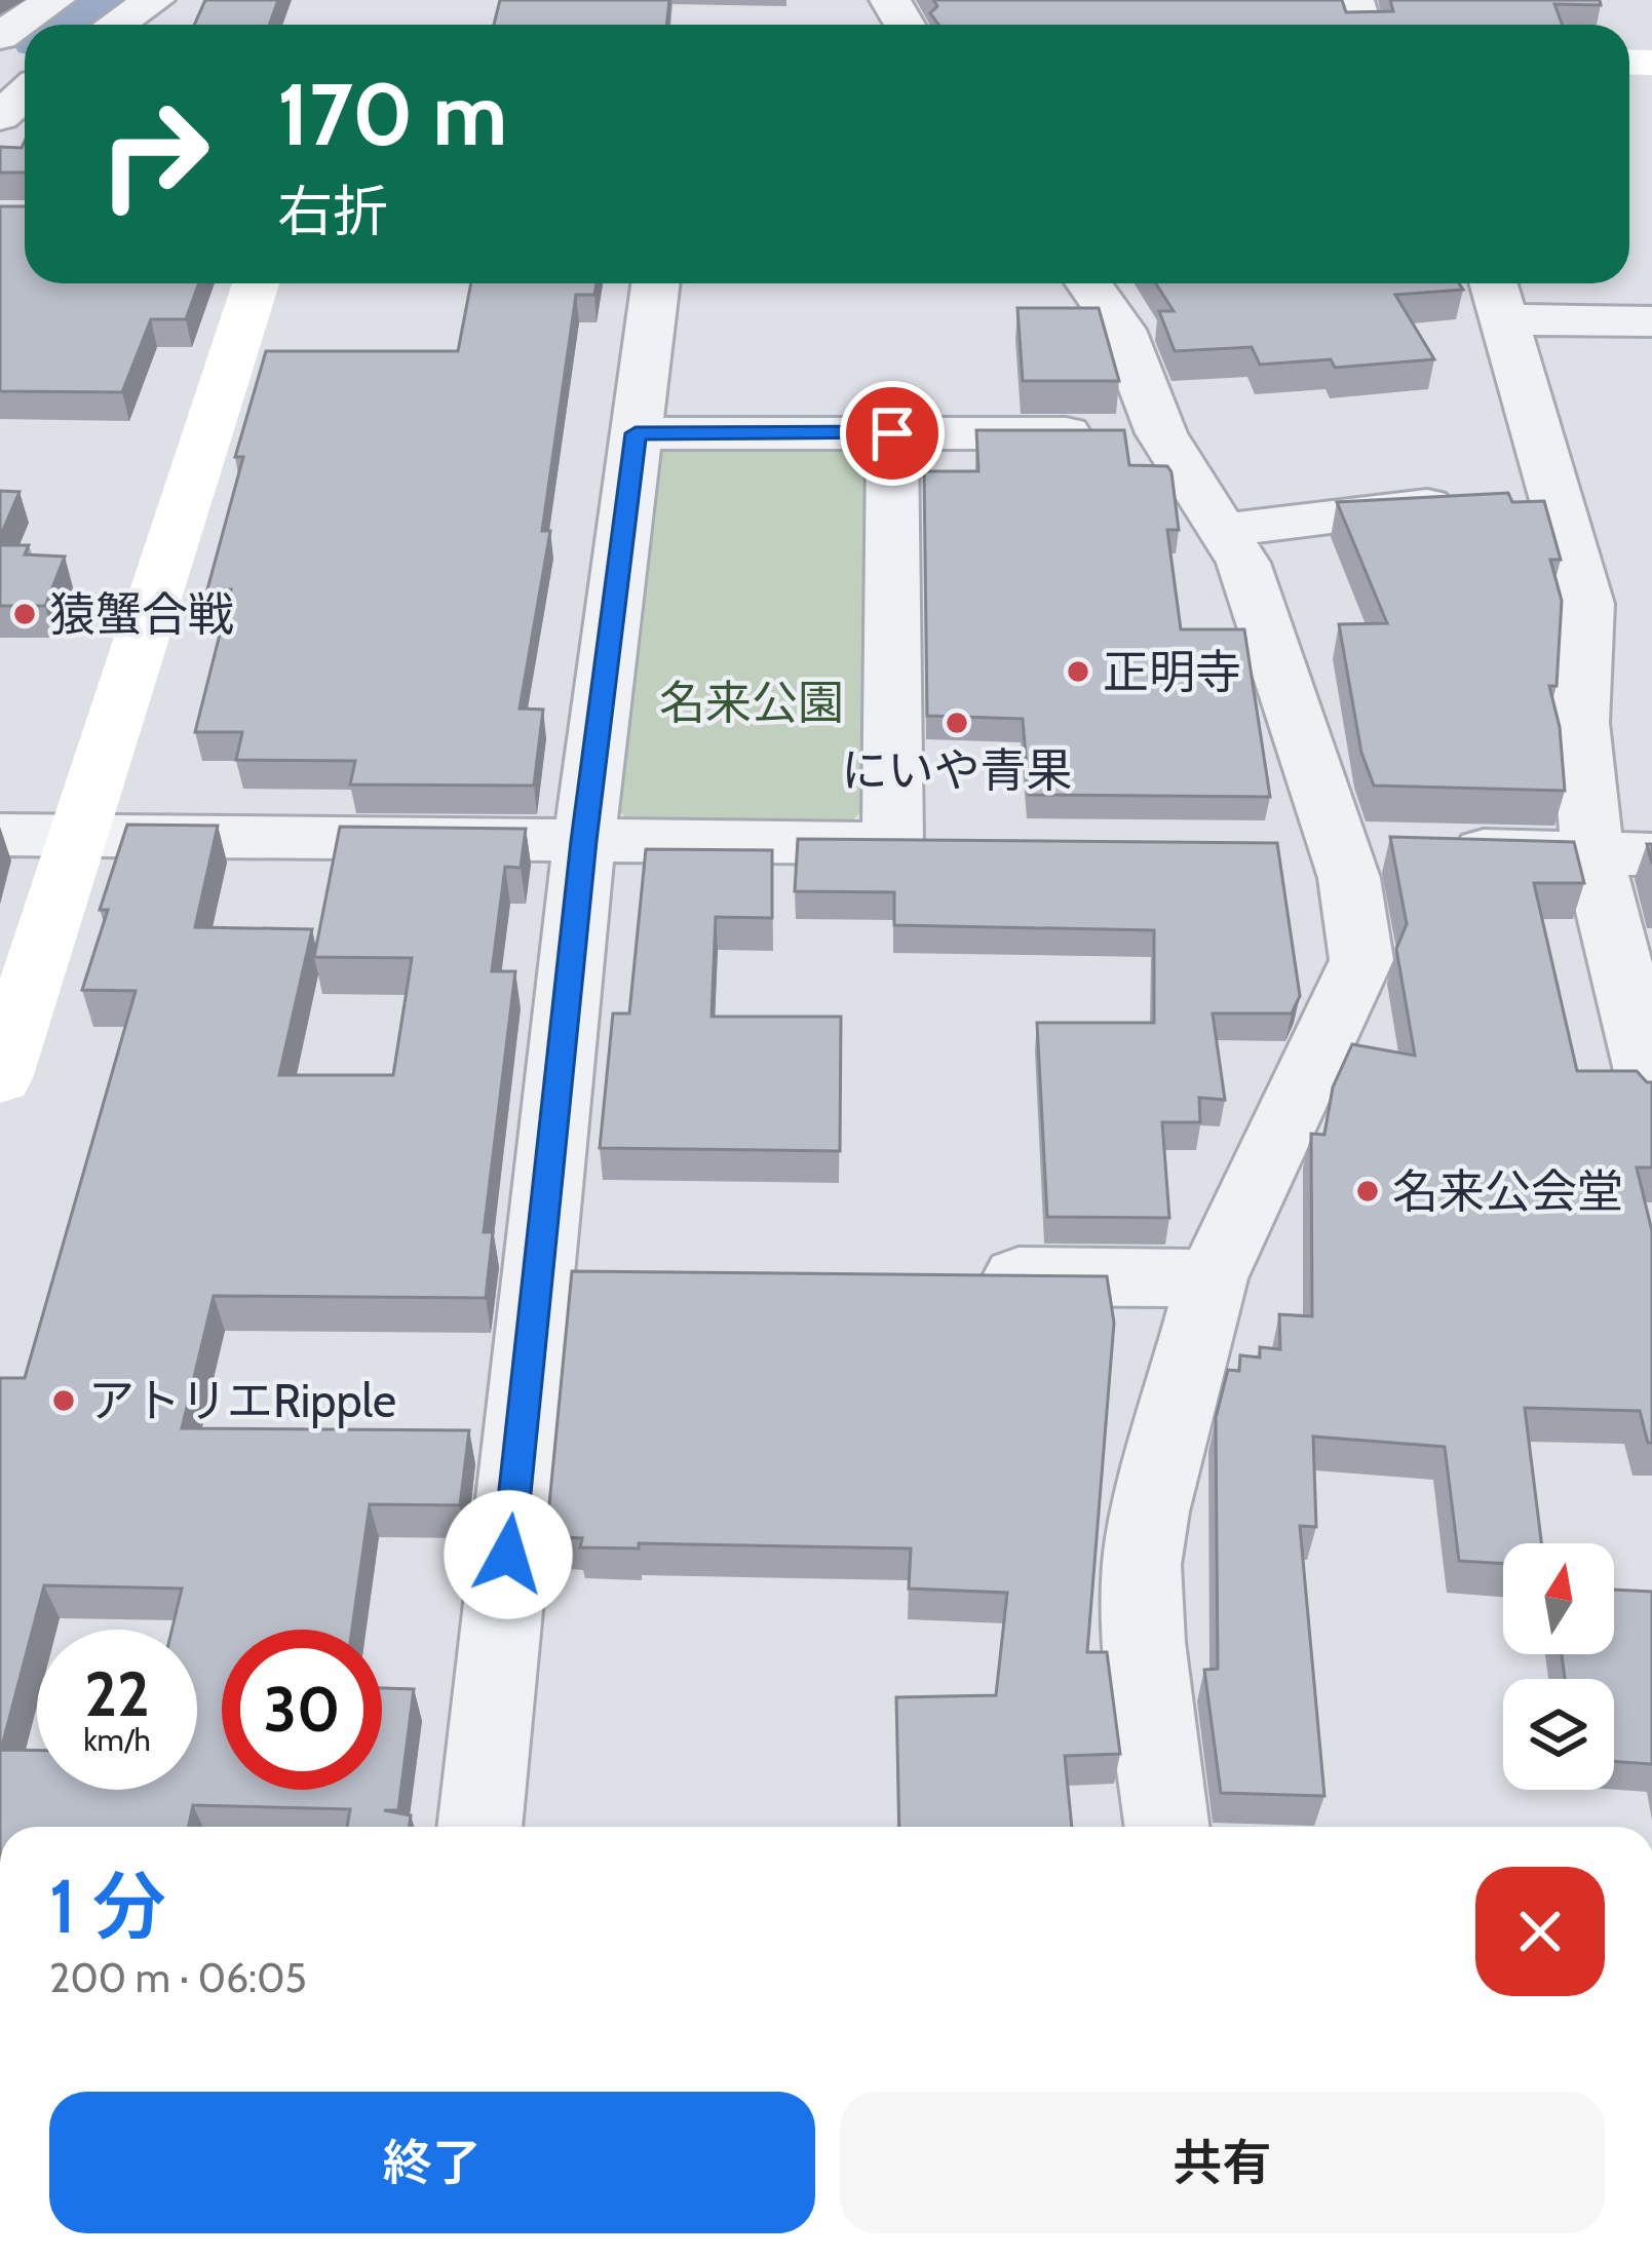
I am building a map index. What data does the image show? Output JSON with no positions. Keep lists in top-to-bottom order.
{
  "parks": ["名来公園"],
  "places": [
    "猿蟹合戦",
    "正明寺",
    "にいや青果",
    "名来公会堂",
    "アトリエRipple"
  ],
  "north": "top",
  "page": {
    "turn": ["170 m", "右折"],
    "speed": "22 km/h",
    "limit": "30",
    "heading": ["1 分", "200 m · 06:05"],
    "buttons": ["終了", "共有"]
  }
}
